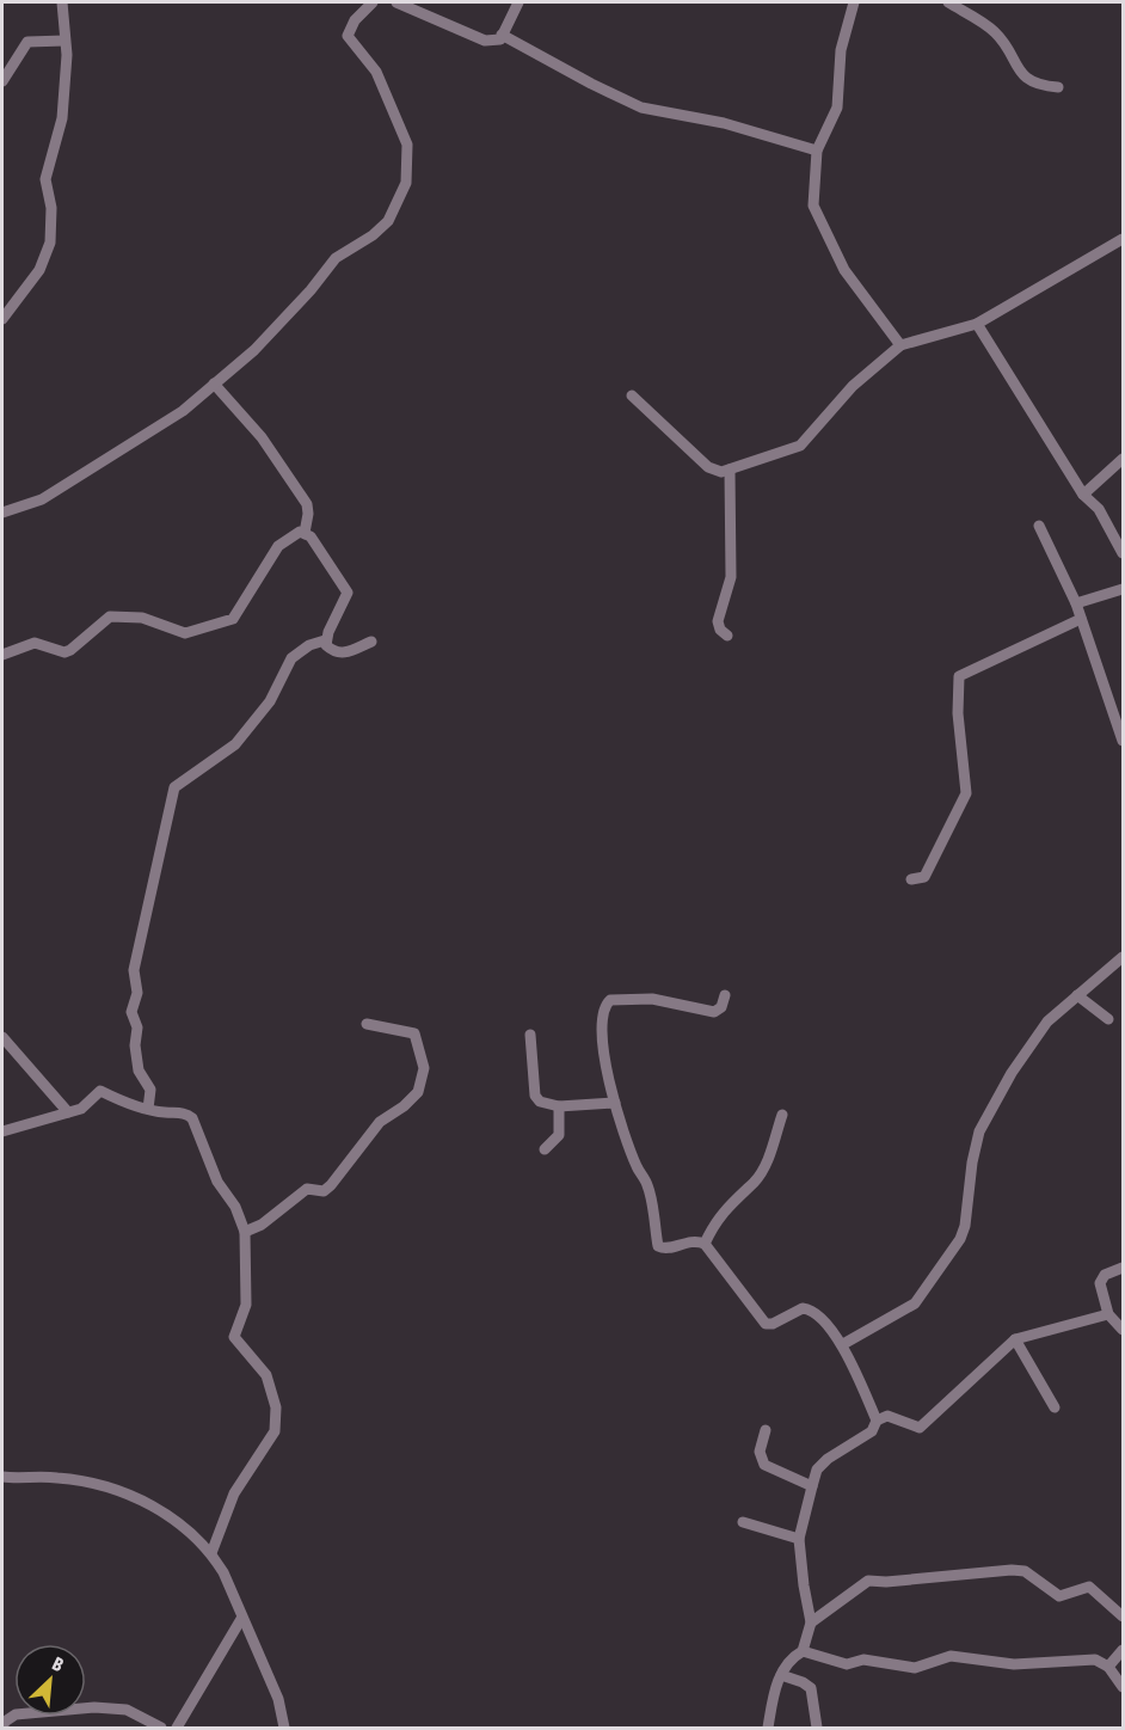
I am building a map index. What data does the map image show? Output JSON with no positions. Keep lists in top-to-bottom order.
{
  "north": "top right"
}
